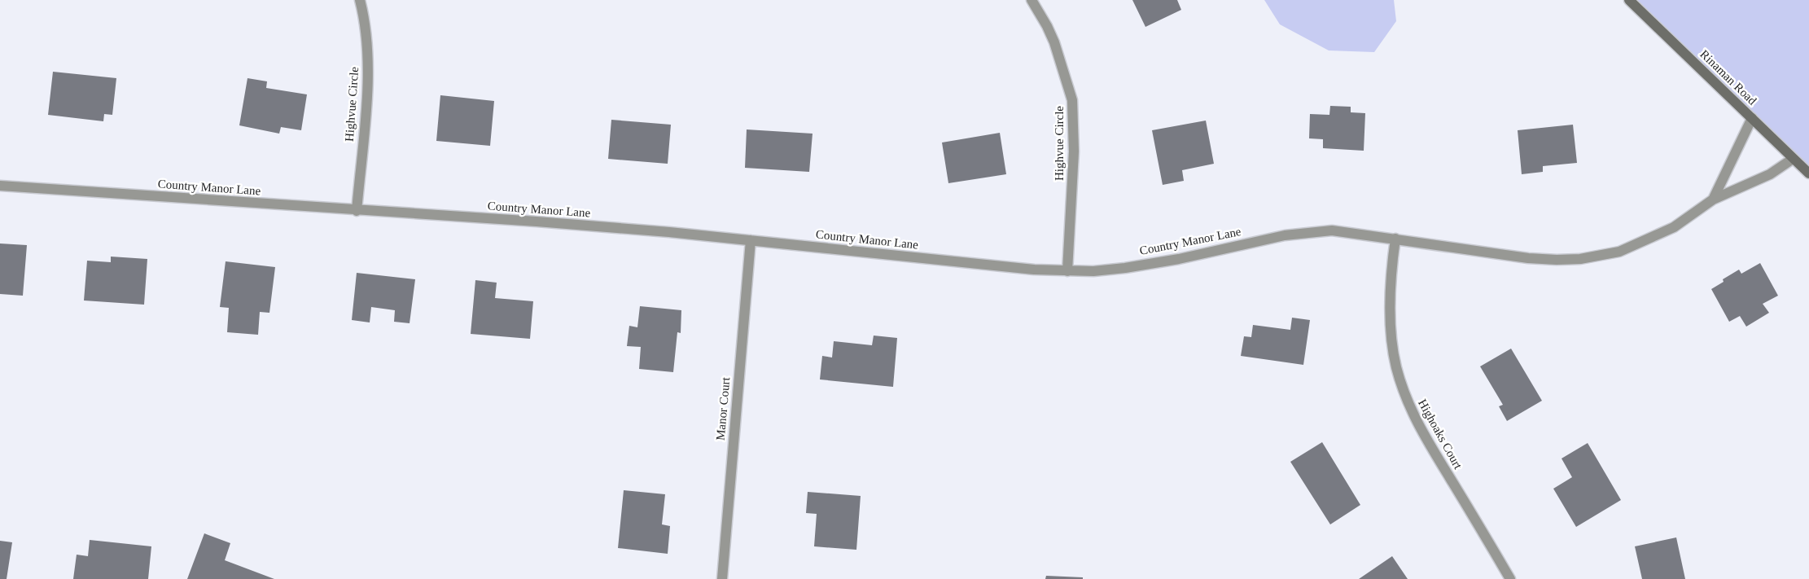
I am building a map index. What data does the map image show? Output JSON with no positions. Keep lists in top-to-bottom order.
{
  "streets": {
    "street": [
      "Rinaman Road",
      "Highvue Circle",
      "Country Manor Lane",
      "Manor Court",
      "Highoaks Court"
    ]
  },
  "crossings": [
    ["Rinaman Road", "Country Manor Lane"],
    ["Highvue Circle", "Country Manor Lane"],
    ["Country Manor Lane", "Manor Court"],
    ["Country Manor Lane", "Highoaks Court"]
  ]
}
